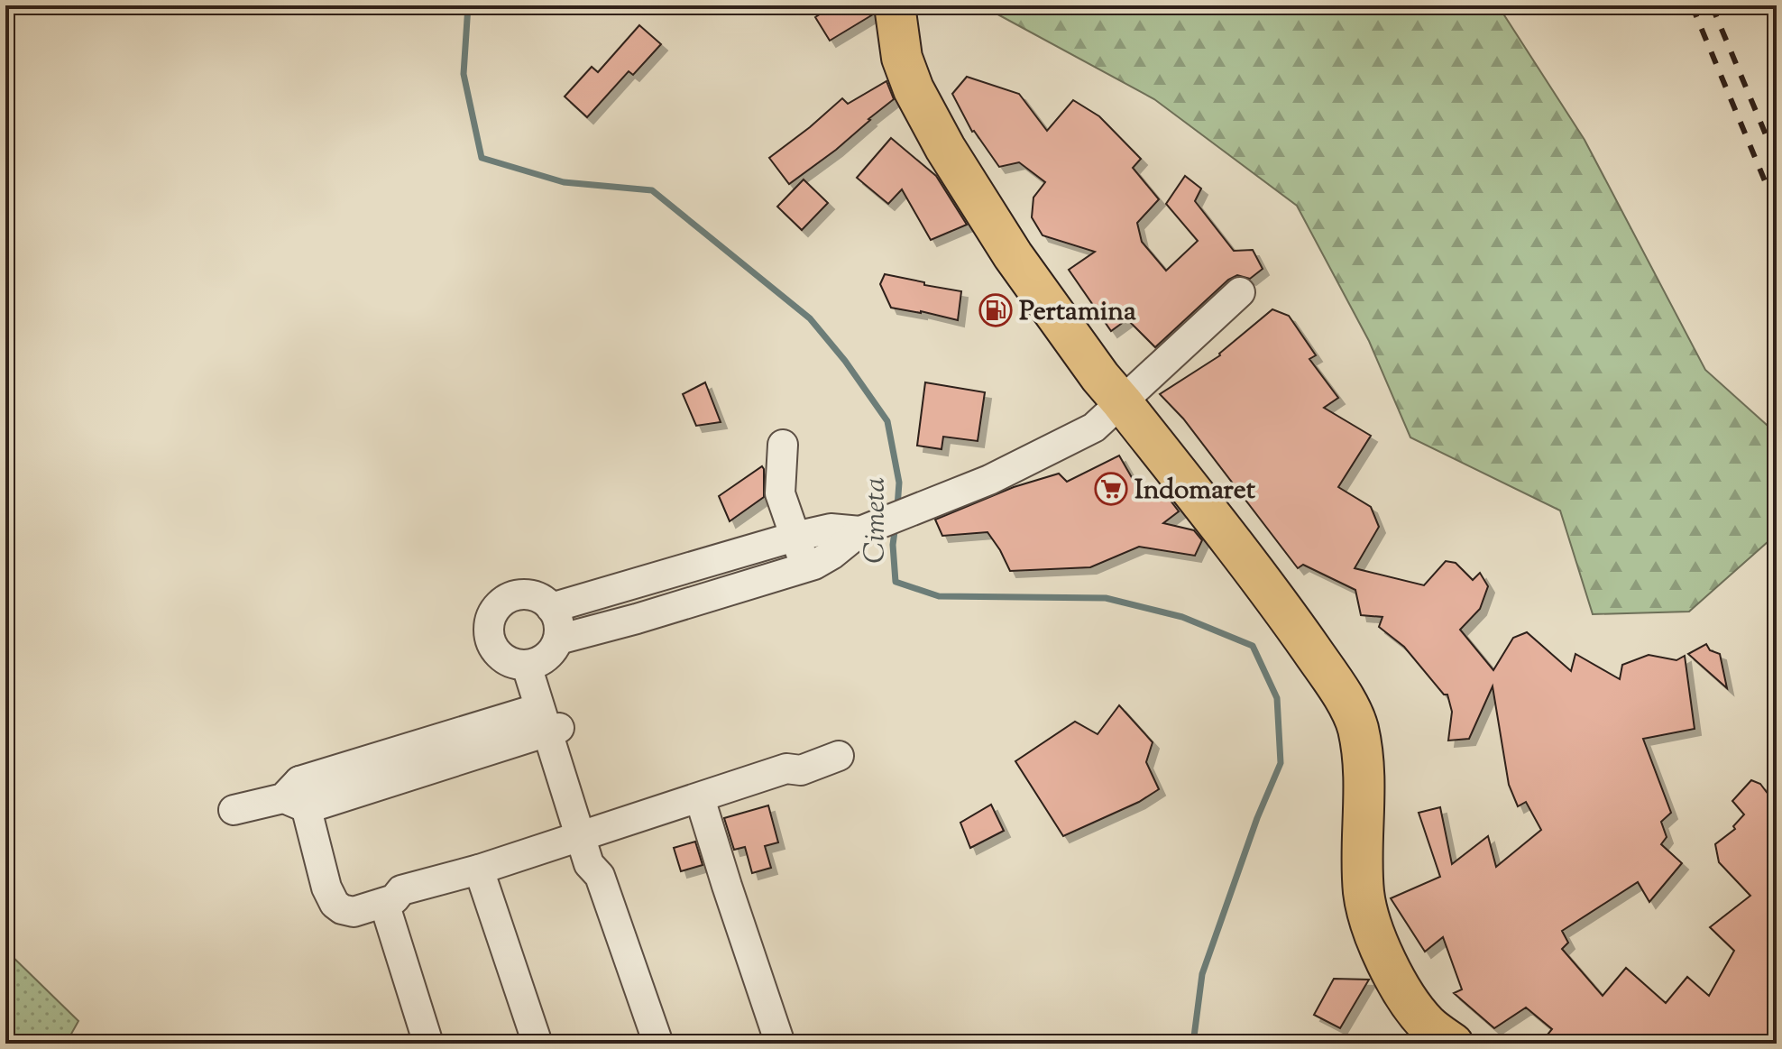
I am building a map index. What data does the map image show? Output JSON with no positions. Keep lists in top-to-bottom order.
{
  "water": ["Cimeta"],
  "places": {
    "fuel station": ["Pertamina"],
    "supermarket": ["Indomaret"]
  }
}
